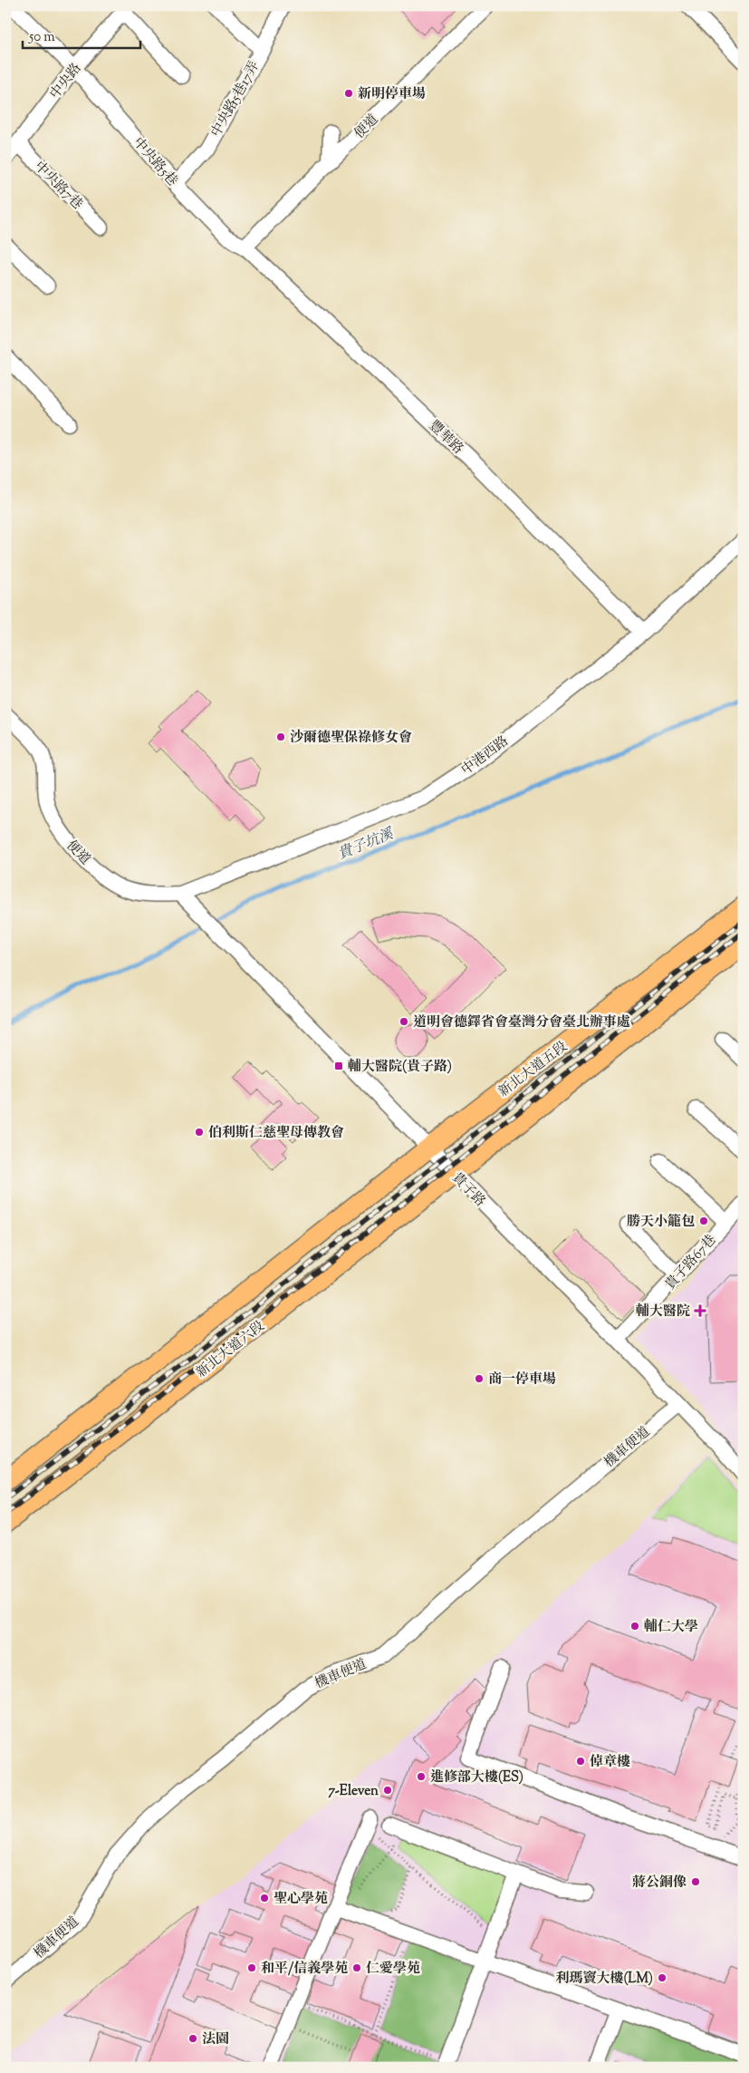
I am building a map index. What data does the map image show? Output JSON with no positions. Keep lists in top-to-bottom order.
{
  "streets": {
    "main road": ["新北大道五段", "新北大道六段"],
    "street": [
      "中央路",
      "中央路5巷17弄",
      "便道",
      "中央路5巷",
      "中央路7巷",
      "豐華路",
      "中港西路",
      "貴子路",
      "貴子路67巷",
      "機車便道"
    ]
  },
  "crossings": [
    ["中央路", "中央路5巷"],
    ["中央路", "中央路7巷"],
    ["中央路5巷17弄", "中央路5巷"],
    ["便道", "中央路5巷"],
    ["便道", "豐華路"],
    ["便道", "中港西路"],
    ["便道", "貴子路"],
    ["中央路5巷", "豐華路"],
    ["豐華路", "中港西路"],
    ["中港西路", "貴子路"],
    ["新北大道五段", "貴子路"],
    ["貴子路", "貴子路67巷"],
    ["貴子路", "新北大道六段"],
    ["貴子路", "機車便道"]
  ],
  "water": ["貴子坑溪"],
  "places": {
    "other": [
      "新明停車場",
      "沙爾德聖保祿修女會",
      "道明會德鐸省會臺灣分會臺北辦事處",
      "伯利斯仁慈聖母傳教會",
      "勝天小籠包",
      "商一停車場",
      "輔仁大學",
      "倬章樓",
      "進修部大樓(ES)",
      "7-Eleven",
      "蔣公銅像",
      "聖心學苑",
      "和平/信義學苑",
      "仁愛學苑",
      "利瑪竇大樓(LM)",
      "法園"
    ],
    "transit": ["輔大醫院(貴子路)"],
    "health": ["輔大醫院"]
  },
  "scale_bar": "50 m"
}
